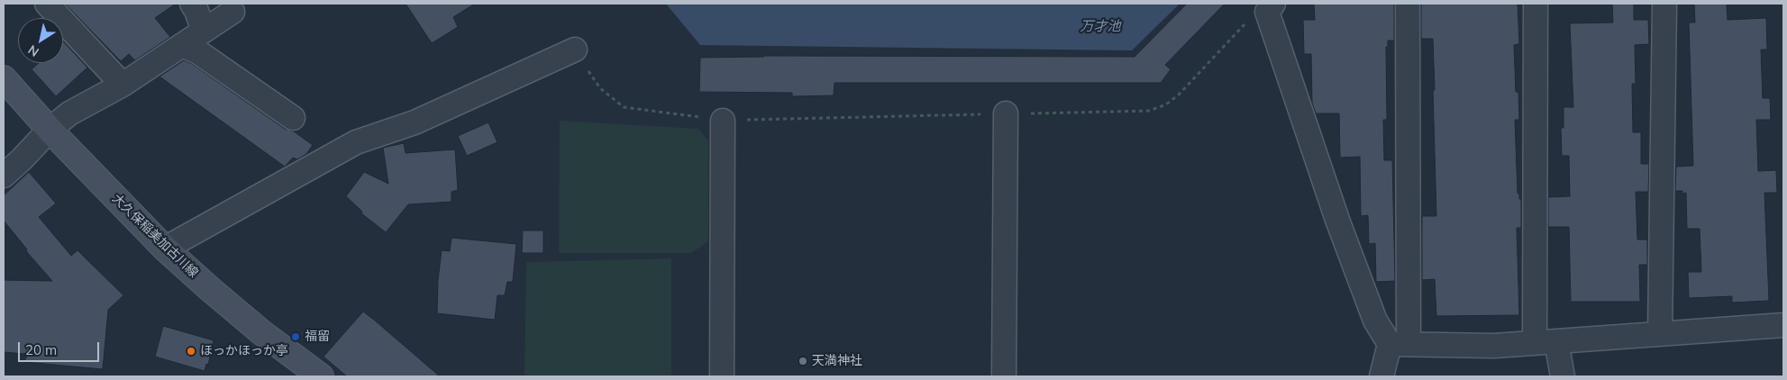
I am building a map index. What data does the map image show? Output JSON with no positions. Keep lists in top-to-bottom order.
{
  "streets": {
    "main road": ["大久保稲美加古川線"]
  },
  "water": ["万才池"],
  "places": ["福留", "ほっかほっか亭", "天満神社"],
  "scale_bar": "20 m",
  "north": "bottom left"
}
